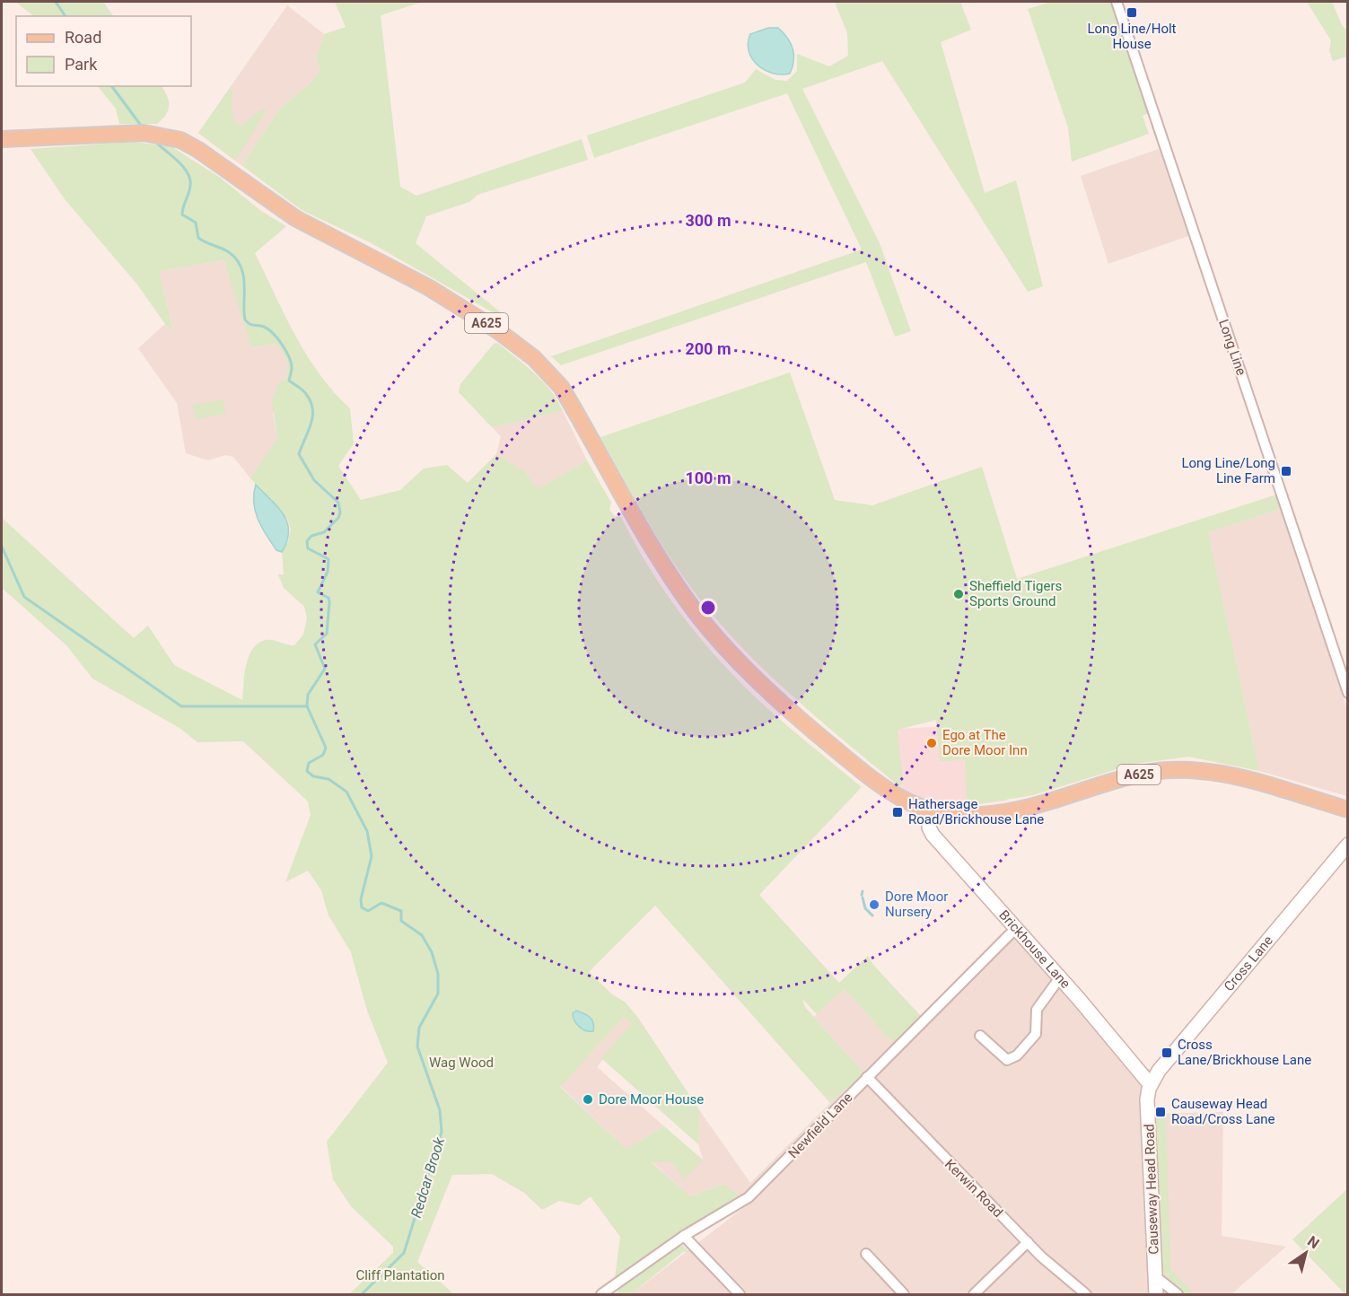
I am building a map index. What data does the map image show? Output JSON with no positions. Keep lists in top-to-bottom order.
{
  "streets": {
    "main road": ["A625"],
    "street": [
      "Long Line",
      "Brickhouse Lane",
      "Cross Lane",
      "Newfield Lane",
      "Kerwin Road",
      "Causeway Head Road"
    ]
  },
  "crossings": [
    ["A625", "Brickhouse Lane"],
    ["Brickhouse Lane", "Cross Lane"],
    ["Brickhouse Lane", "Newfield Lane"],
    ["Brickhouse Lane", "Causeway Head Road"],
    ["Cross Lane", "Causeway Head Road"],
    ["Newfield Lane", "Kerwin Road"]
  ],
  "water": ["Redcar Brook"],
  "parks": ["Wag Wood", "Cliff Plantation"],
  "places": {
    "transit": [
      "Long Line/Holt House",
      "Long Line/Long Line Farm",
      "Hathersage Road/Brickhouse Lane",
      "Cross Lane/Brickhouse Lane",
      "Causeway Head Road/Cross Lane"
    ],
    "other": [
      "Sheffield Tigers Sports Ground",
      "Ego at The Dore Moor Inn",
      "Dore Moor Nursery",
      "Dore Moor House"
    ]
  },
  "legend": ["Road", "Park"],
  "north": "top right",
  "rings": ["300 m", "200 m", "100 m"]
}
